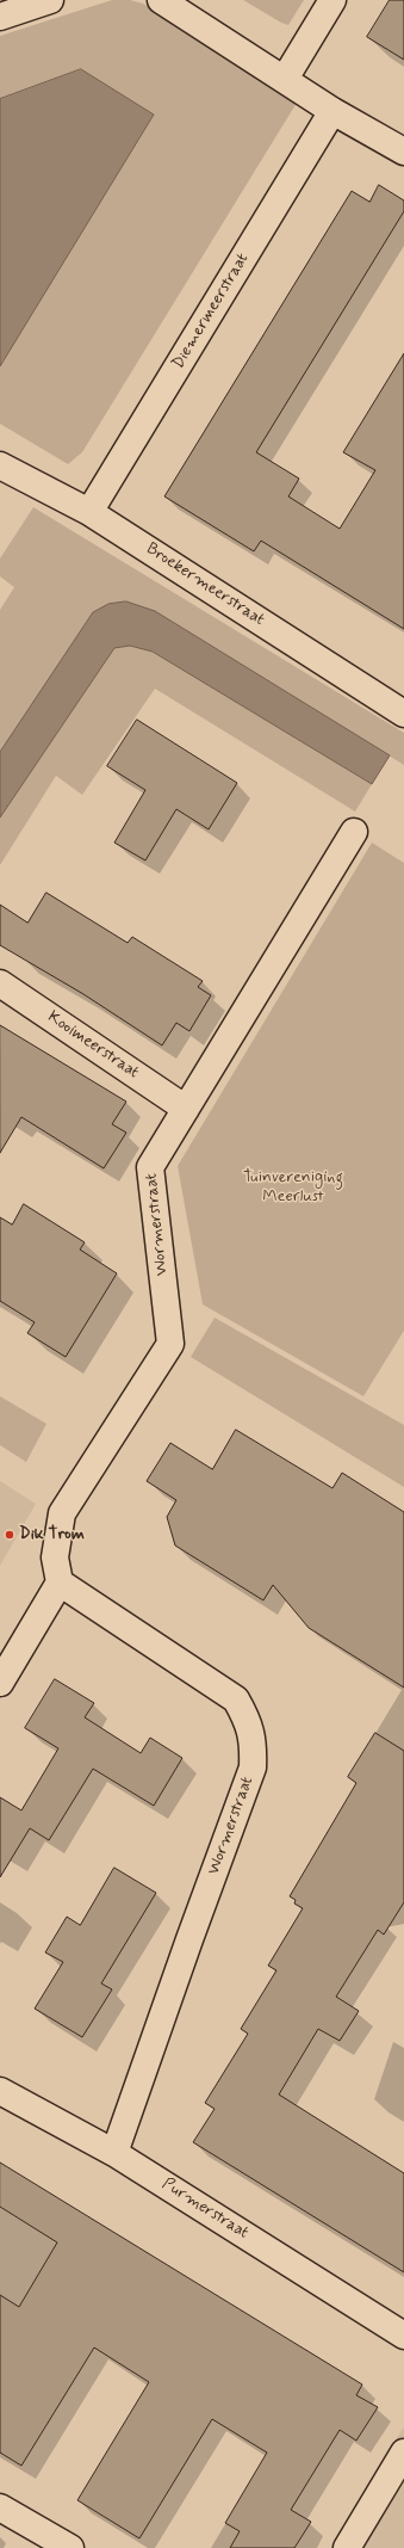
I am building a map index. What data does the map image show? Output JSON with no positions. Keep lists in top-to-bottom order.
{
  "streets": {
    "street": [
      "Diemermeerstraat",
      "Broekermeerstraat",
      "Kooimeerstraat",
      "Wormerstraat",
      "Purmerstraat"
    ]
  },
  "crossings": [
    ["Diemermeerstraat", "Broekermeerstraat"],
    ["Kooimeerstraat", "Wormerstraat"],
    ["Wormerstraat", "Purmerstraat"]
  ],
  "parks": ["Tuinvereniging Meerlust"],
  "places": ["Dik Trom"]
}
